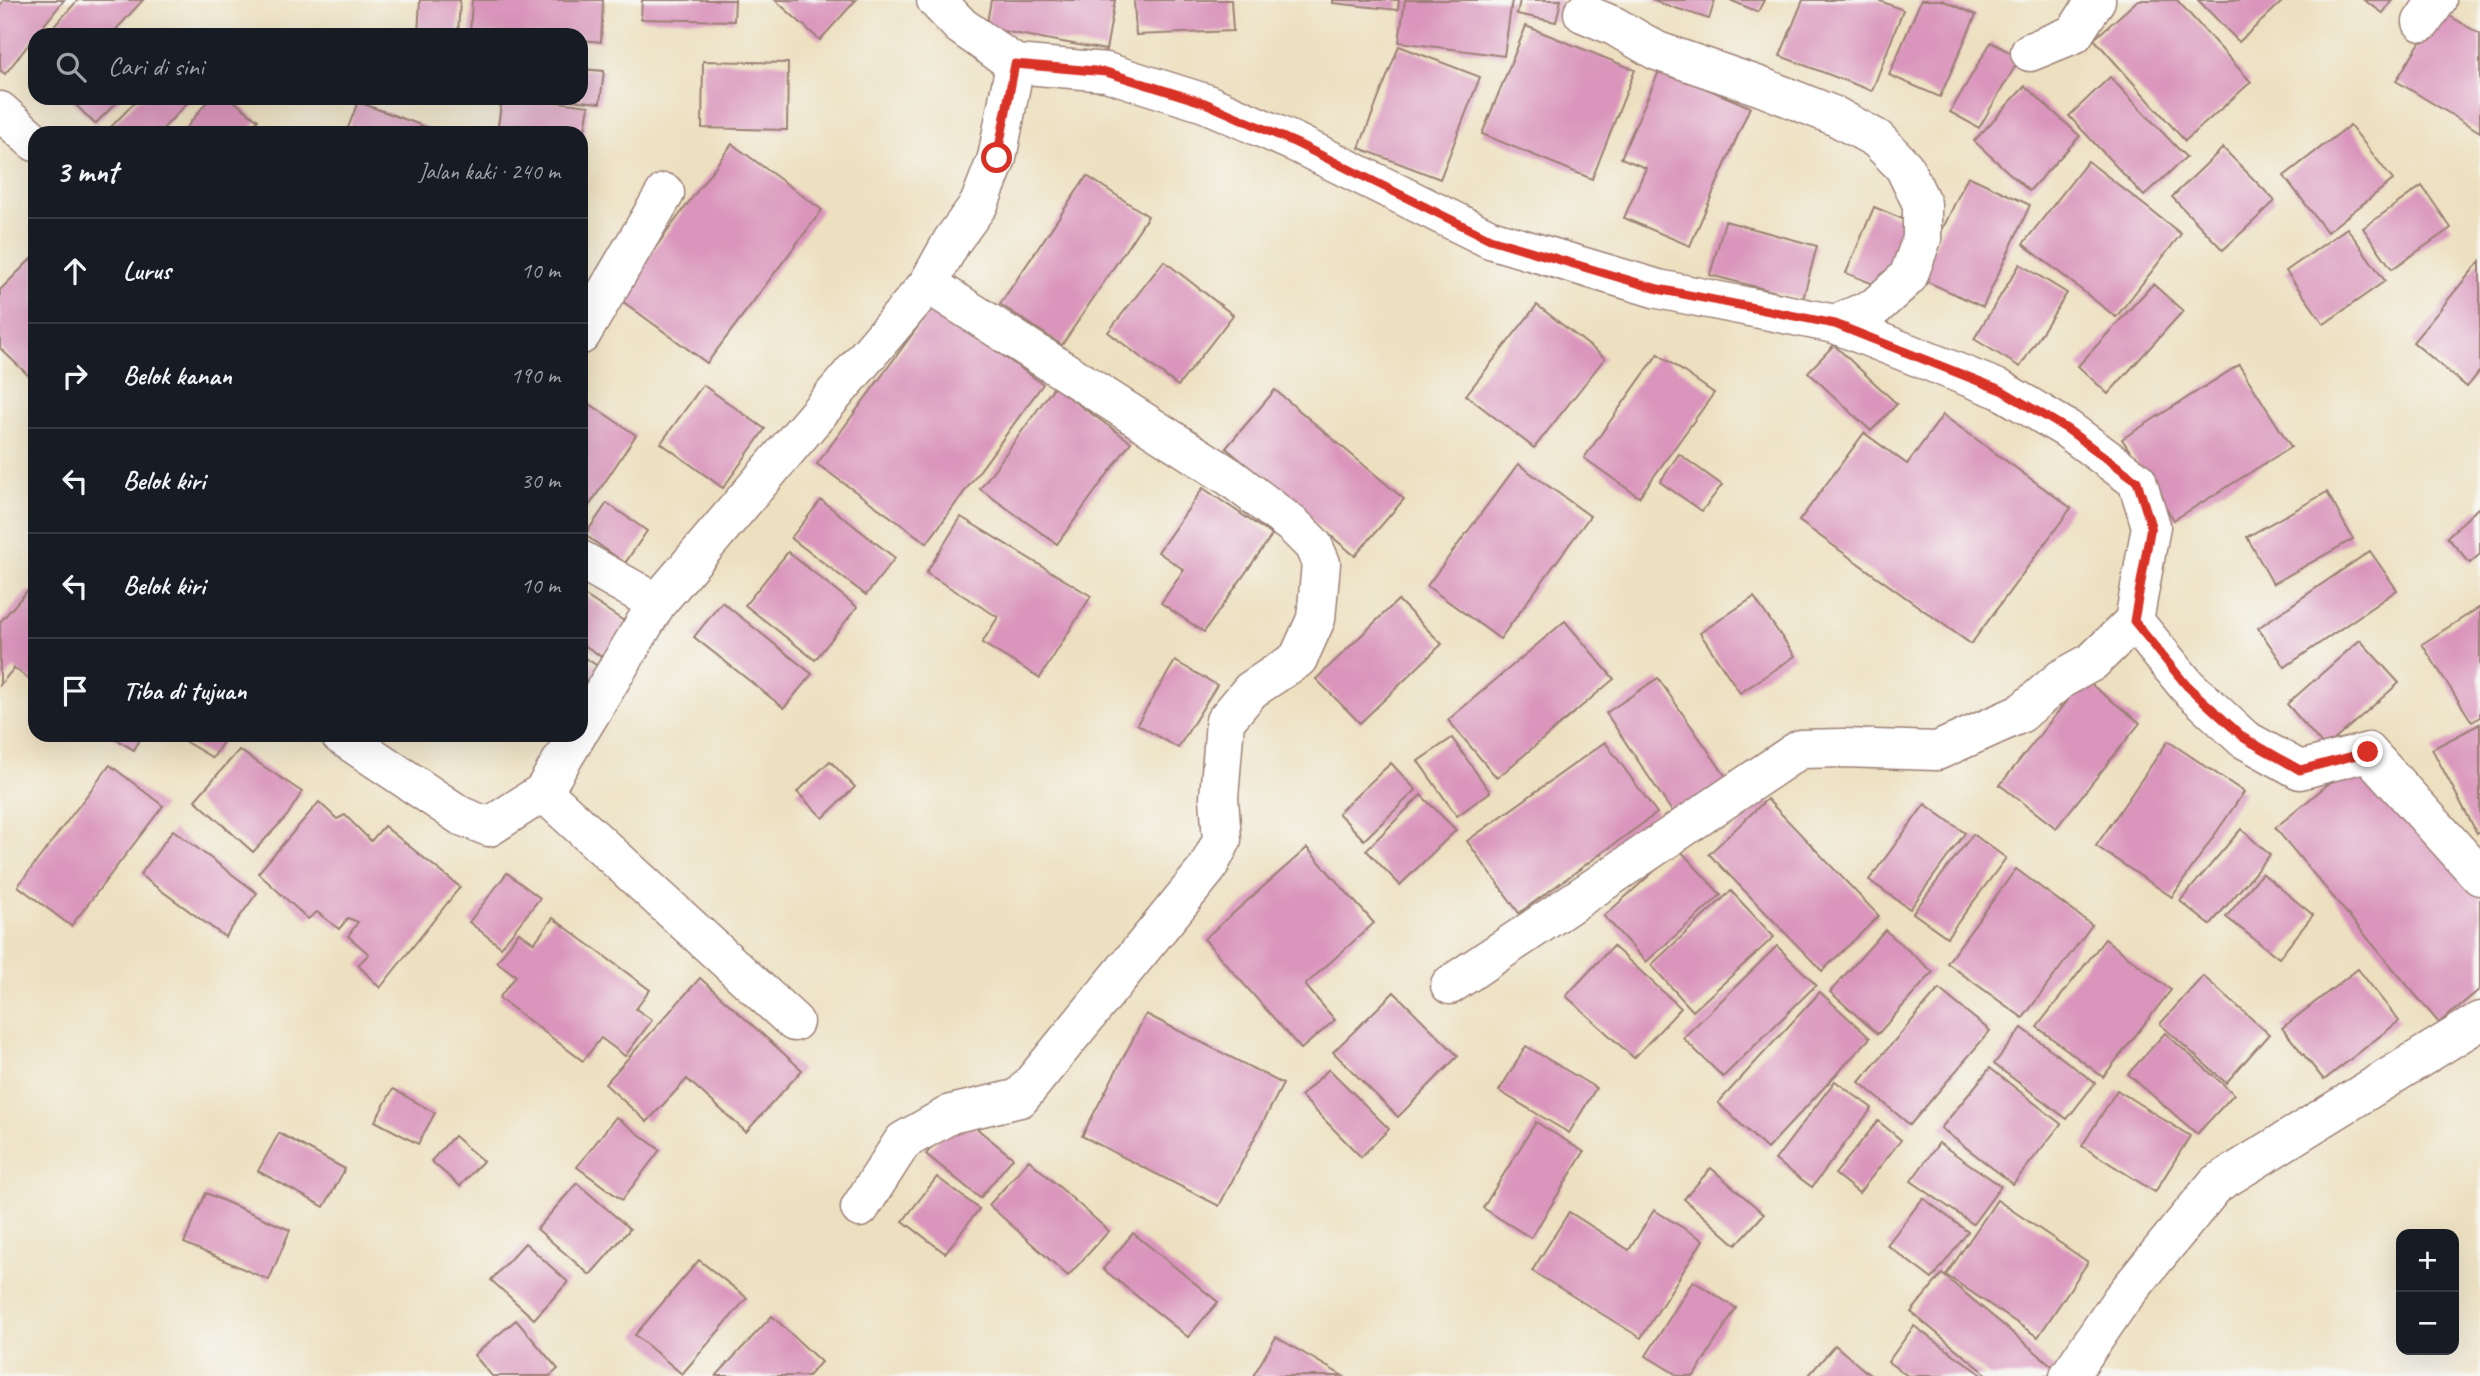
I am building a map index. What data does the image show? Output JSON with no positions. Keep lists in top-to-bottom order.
{
  "page": {
    "search": "Cari di sini",
    "heading": ["3 mnt", "Jalan kaki · 240 m"],
    "list": [
      ["Lurus", "10 m"],
      ["Belok kanan", "190 m"],
      ["Belok kiri", "30 m"],
      ["Belok kiri", "10 m"],
      "Tiba di tujuan"
    ],
    "map_buttons": ["+", "−"]
  }
}
